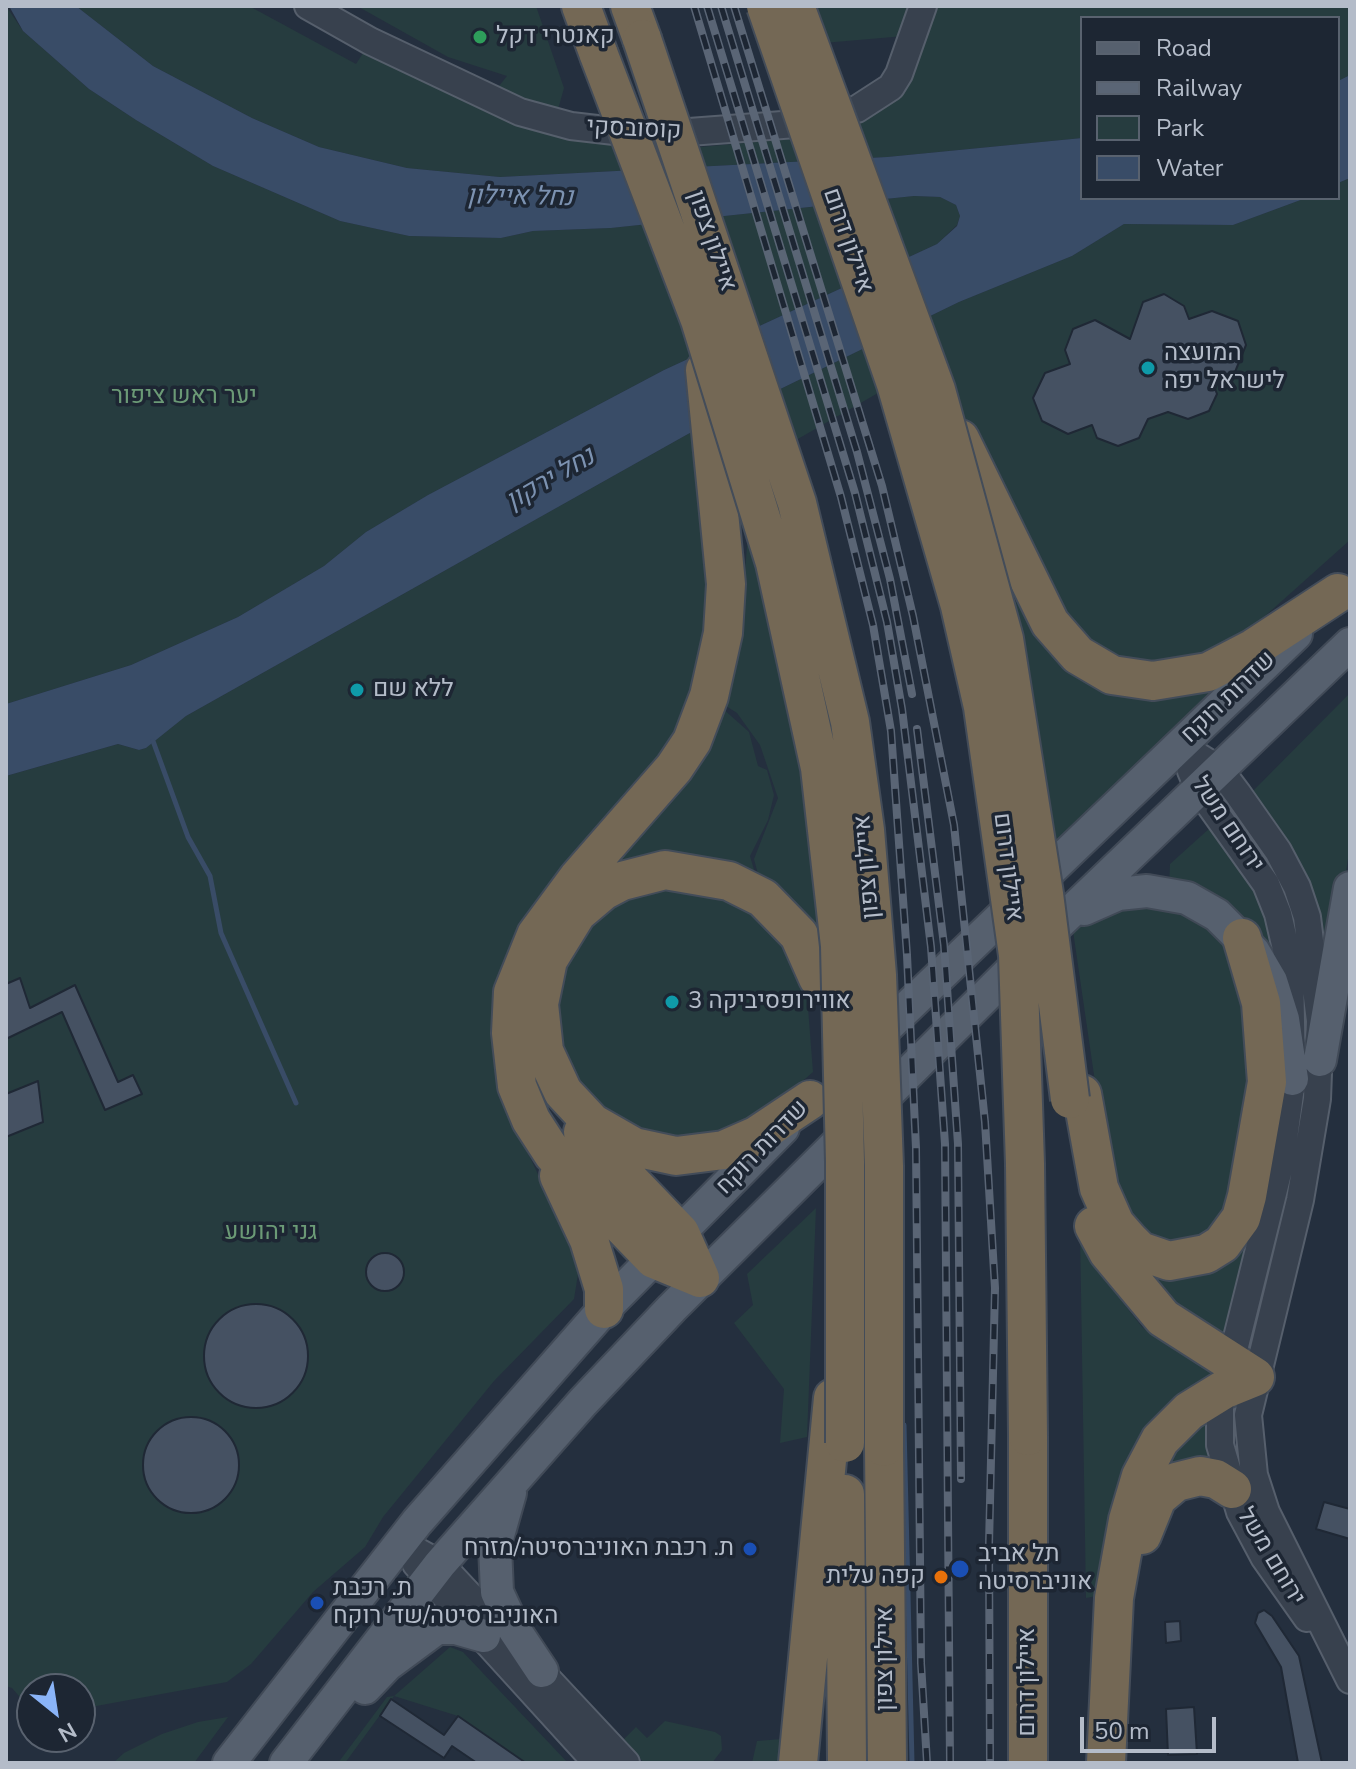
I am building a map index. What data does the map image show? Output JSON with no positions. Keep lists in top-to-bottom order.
{
  "streets": {
    "highway": ["איילון צפון", "איילון דרום"],
    "main road": ["שדרות רוקח"],
    "street": ["קוסובסקי", "ירוחם משל"]
  },
  "crossings": [
    ["שדרות רוקח", "ירוחם משל"]
  ],
  "water": ["נחל איילון", "נחל ירקון"],
  "parks": ["יער ראש ציפור", "גני יהושע"],
  "places": [
    "קאנטרי דקל",
    "המועצה לישראל יפה",
    "ללא שם",
    "אווירופסיביקה 3",
    "ת. רכבת האוניברסיטה/מזרח",
    "תל אביב אוניברסיטה",
    "קפה עלית",
    "ת. רכבת האוניברסיטה/שד׳ רוקח"
  ],
  "legend": [
    "Road",
    "Railway",
    "Park",
    "Water"
  ],
  "scale_bar": "50 m",
  "north": "bottom right"
}
